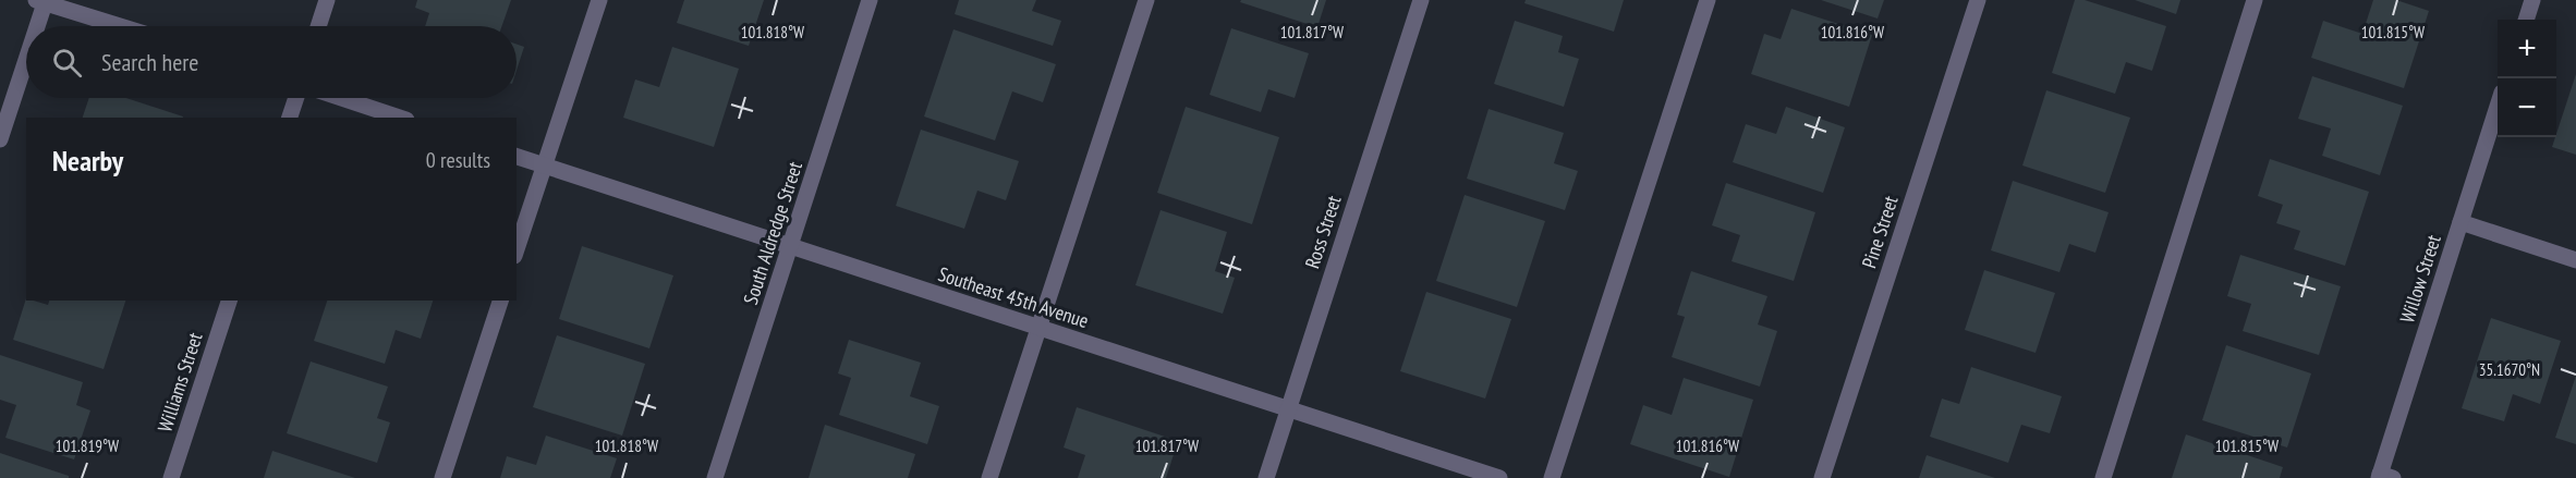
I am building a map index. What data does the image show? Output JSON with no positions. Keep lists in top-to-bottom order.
{
  "streets": {
    "street": [
      "Ross Street",
      "Pine Street",
      "South Aldredge Street",
      "Willow Street",
      "Southeast 45th Avenue",
      "Williams Street"
    ]
  },
  "crossings": [
    ["Ross Street", "Southeast 45th Avenue"],
    ["South Aldredge Street", "Southeast 45th Avenue"]
  ],
  "page": {
    "map_buttons": ["+", "−"],
    "search": "Search here",
    "heading": ["Nearby", "0 results"]
  },
  "coordinates": [
    "101.818°W",
    "101.817°W",
    "101.816°W",
    "101.815°W",
    "35.1670°N",
    "101.819°W"
  ]
}
